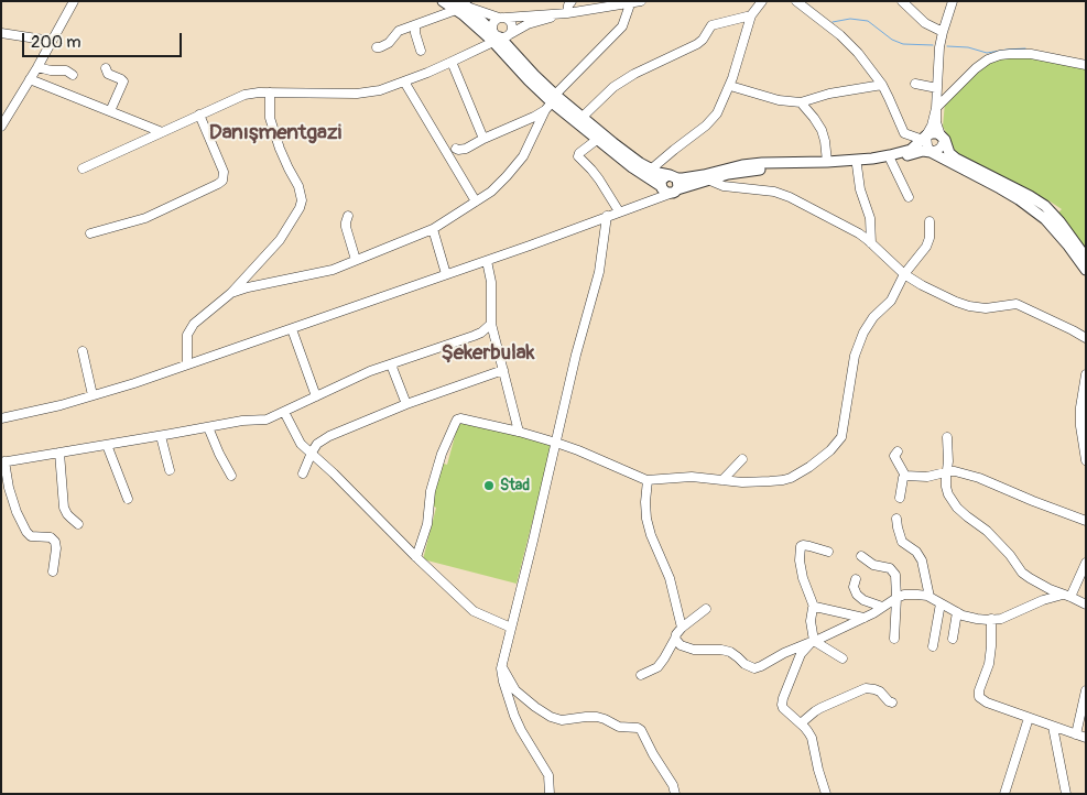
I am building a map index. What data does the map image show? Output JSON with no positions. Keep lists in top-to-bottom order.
{
  "districts": ["Danışmentgazi", "Şekerbulak"],
  "places": ["Stad"],
  "scale_bar": "200 m"
}
